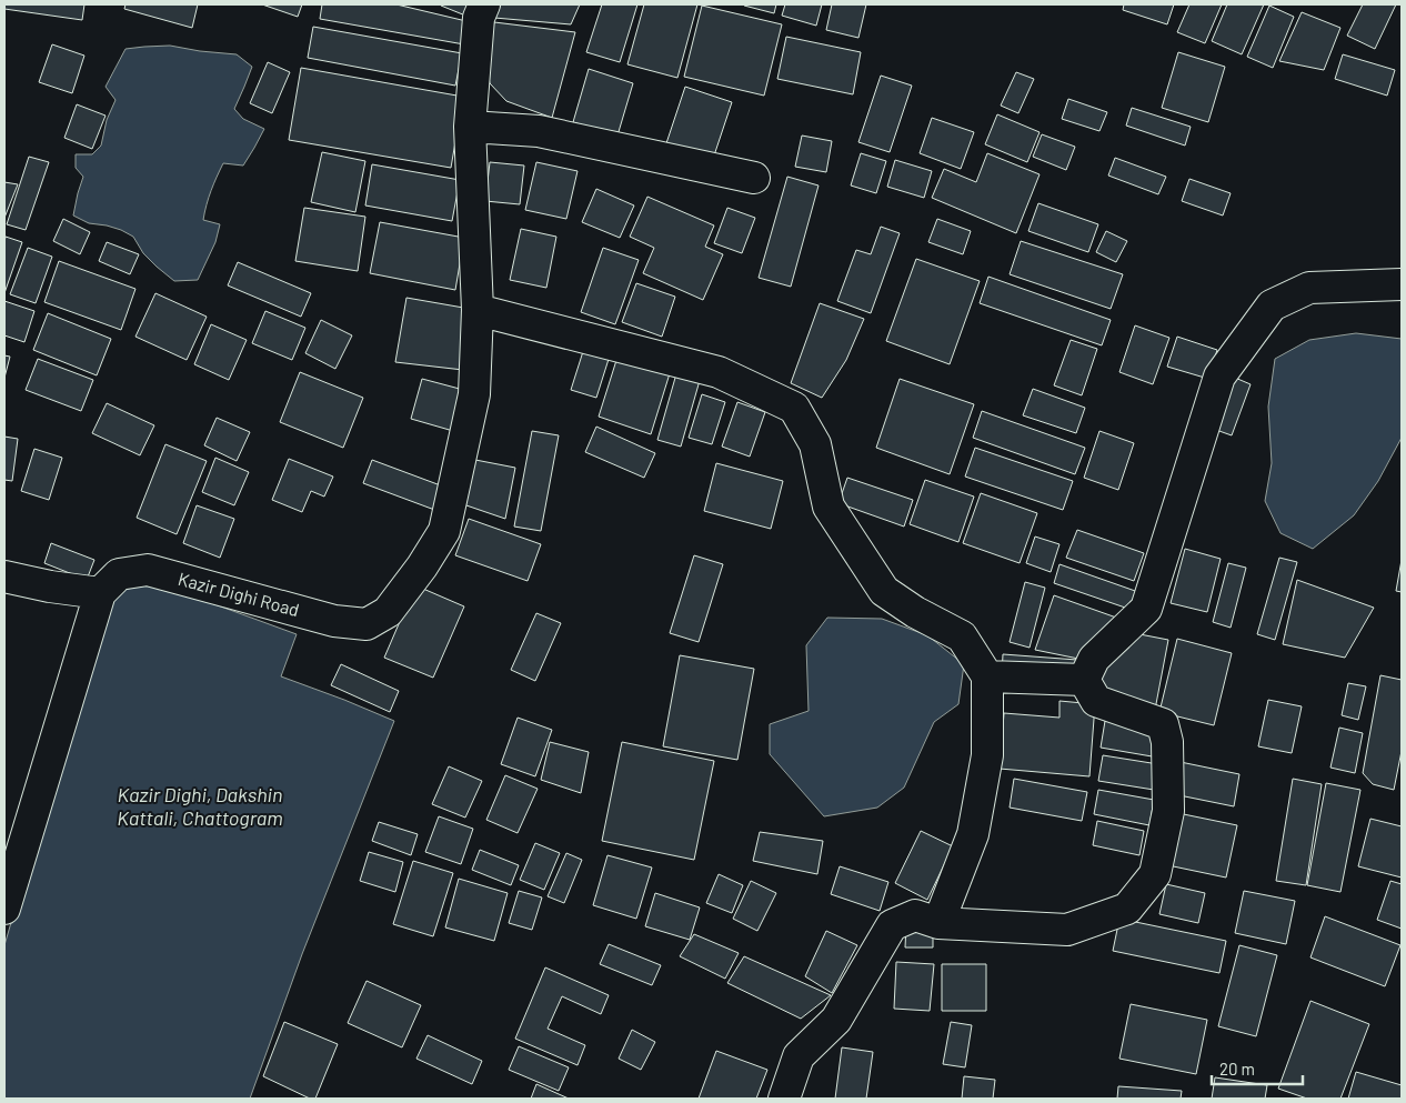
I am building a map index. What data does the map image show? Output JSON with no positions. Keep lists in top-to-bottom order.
{
  "streets": {
    "street": ["Kazir Dighi Road"]
  },
  "water": ["Kazir Dighi, Dakshin Kattali, Chattogram"],
  "scale_bar": "20 m"
}
